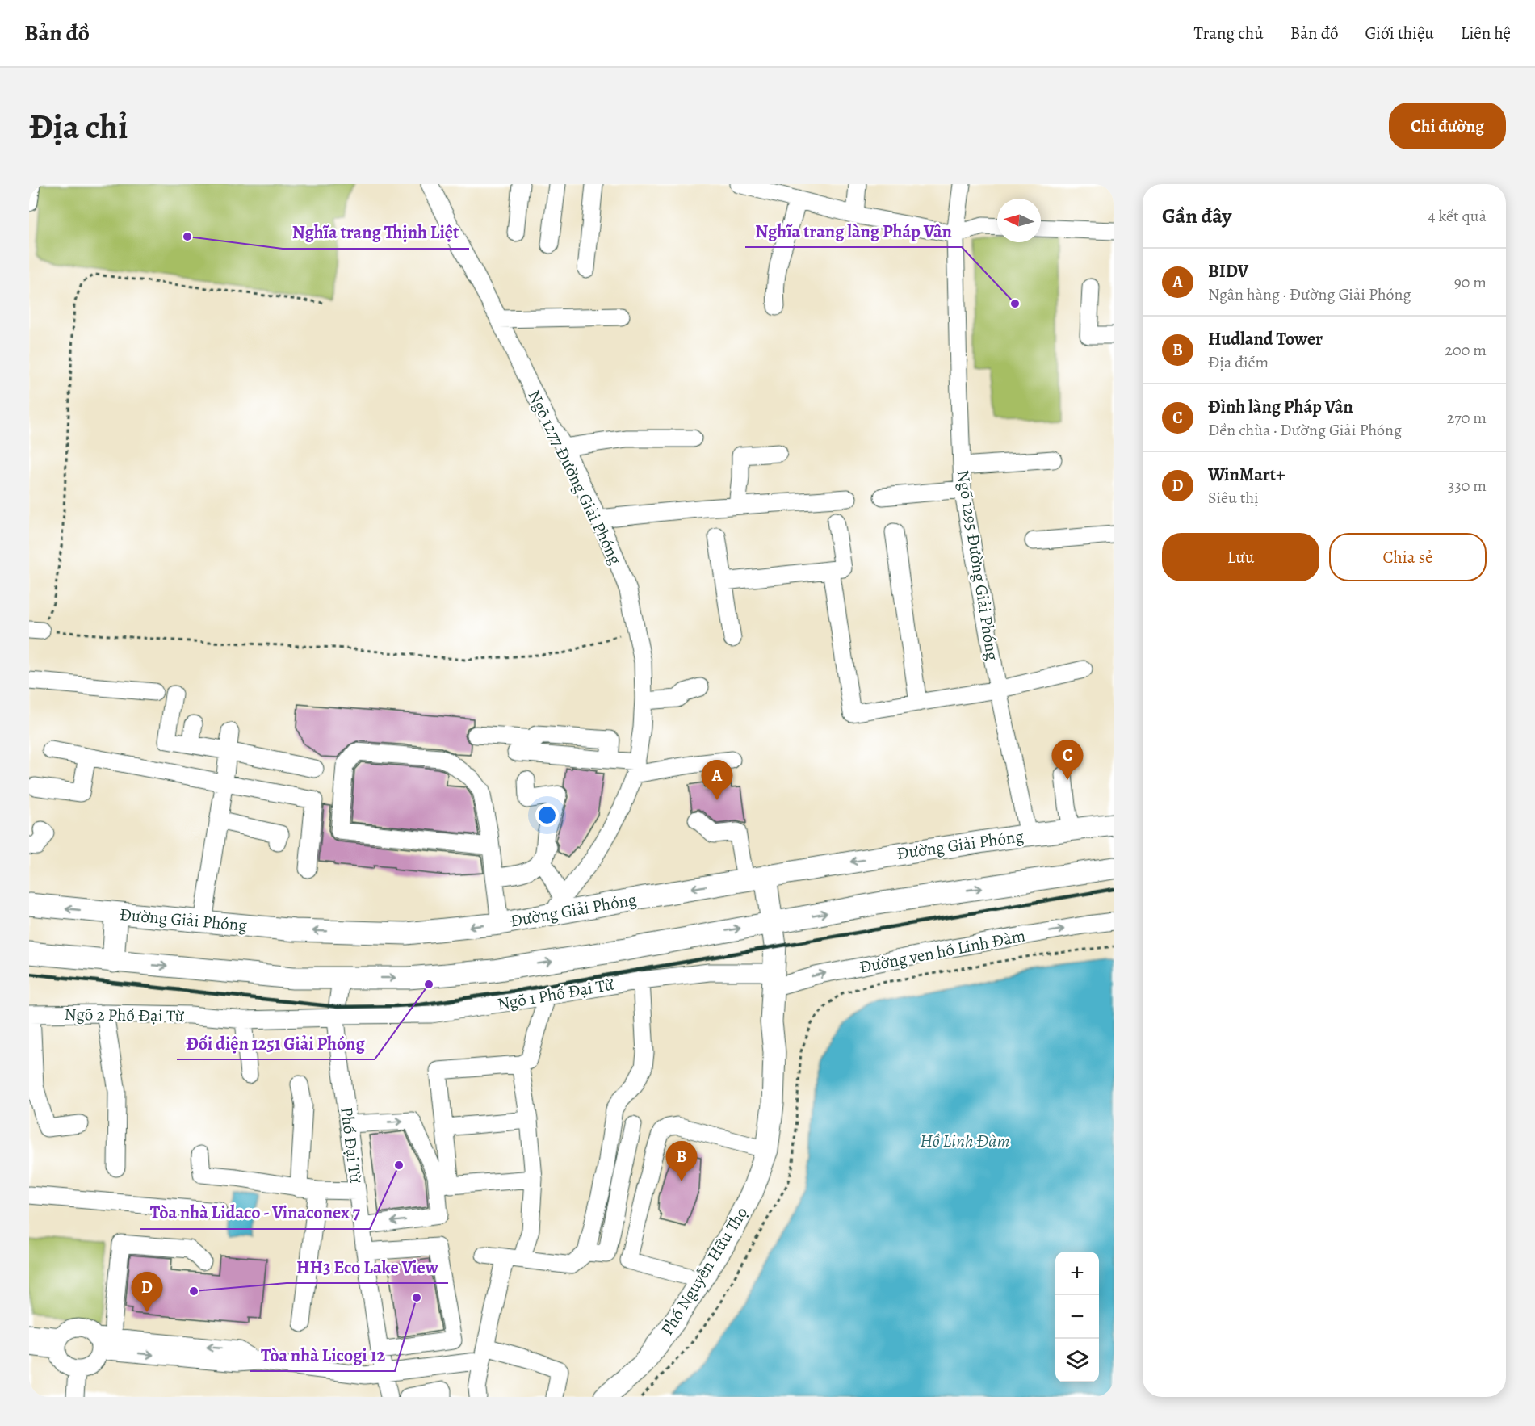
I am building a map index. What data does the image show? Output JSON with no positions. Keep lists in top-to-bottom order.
{
  "streets": {
    "main road": ["Đường Giải Phóng", "Phố Nguyễn Hữu Thọ"],
    "street": [
      "Ngõ 1277 Đường Giải Phóng",
      "Ngõ 1295 Đường Giải Phóng",
      "Đường ven hồ Linh Đàm",
      "Ngõ 1 Phố Đại Từ",
      "Ngõ 2 Phố Đại Từ",
      "Phố Đại Từ"
    ]
  },
  "crossings": [
    ["Ngõ 1277 Đường Giải Phóng", "Đường Giải Phóng"],
    ["Ngõ 1295 Đường Giải Phóng", "Đường Giải Phóng"],
    ["Đường Giải Phóng", "Phố Nguyễn Hữu Thọ"],
    ["Đường ven hồ Linh Đàm", "Ngõ 1 Phố Đại Từ"],
    ["Đường ven hồ Linh Đàm", "Phố Nguyễn Hữu Thọ"],
    ["Ngõ 1 Phố Đại Từ", "Ngõ 2 Phố Đại Từ"],
    ["Ngõ 1 Phố Đại Từ", "Phố Đại Từ"],
    ["Ngõ 1 Phố Đại Từ", "Phố Nguyễn Hữu Thọ"],
    ["Ngõ 2 Phố Đại Từ", "Phố Đại Từ"]
  ],
  "one_way": ["Đường ven hồ Linh Đàm"],
  "water": ["Hồ Linh Đàm"],
  "places": [
    "Nghĩa trang Thịnh Liệt",
    "Nghĩa trang làng Pháp Vân",
    "Đối diện 1251 Giải Phóng",
    "Tòa nhà Lidaco - Vinaconex 7",
    "HH3 Eco Lake View",
    "Tòa nhà Licogi 12"
  ],
  "north": "left",
  "page": {
    "header": "Bản đồ",
    "nav": [
      "Trang chủ",
      "Bản đồ",
      "Giới thiệu",
      "Liên hệ"
    ],
    "buttons": [
      "Chỉ đường",
      ["Lưu", "Chia sẻ"]
    ],
    "title": "Địa chỉ",
    "heading": ["Gần đây", "4 kết quả"],
    "list": [
      {
        "mark": "A",
        "name": "BIDV",
        "note": "Ngân hàng · Đường Giải Phóng",
        "value": "90 m"
      },
      {
        "mark": "B",
        "name": "Hudland Tower",
        "note": "Địa điểm",
        "value": "200 m"
      },
      {
        "mark": "C",
        "name": "Đình làng Pháp Vân",
        "note": "Đền chùa · Đường Giải Phóng",
        "value": "270 m"
      },
      {
        "mark": "D",
        "name": "WinMart+",
        "note": "Siêu thị",
        "value": "330 m"
      }
    ],
    "pins": [
      "C",
      "A",
      "B",
      "D"
    ],
    "map_buttons": ["+", "−"]
  }
}
